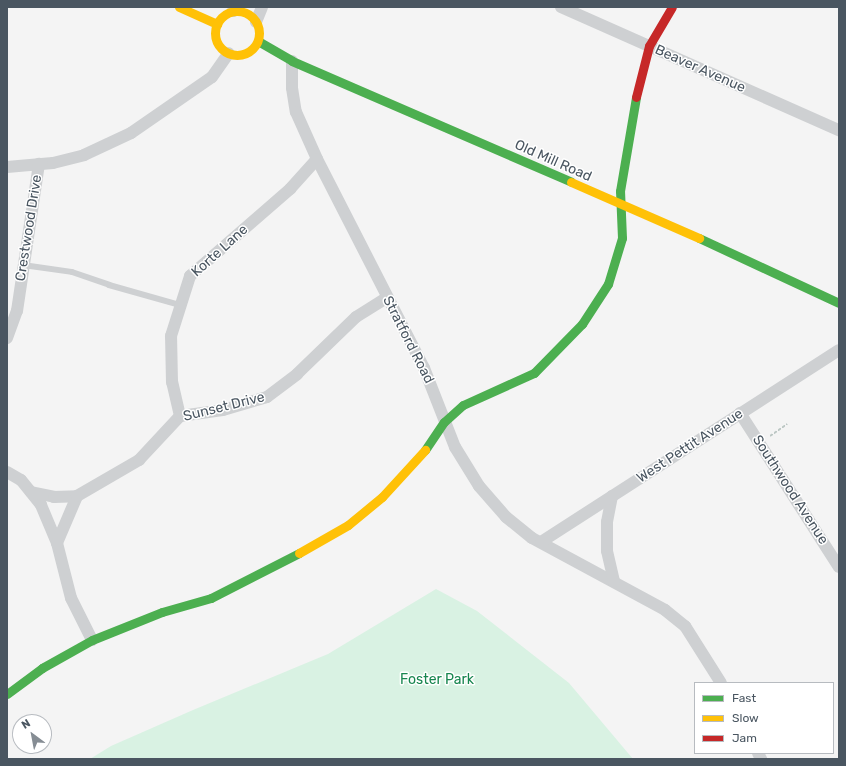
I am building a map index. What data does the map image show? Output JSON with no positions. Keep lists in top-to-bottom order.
{
  "streets": {
    "street": [
      "Beaver Avenue",
      "Old Mill Road",
      "Crestwood Drive",
      "Korte Lane",
      "Stratford Road",
      "Sunset Drive",
      "West Pettit Avenue",
      "Southwood Avenue"
    ]
  },
  "crossings": [
    ["Old Mill Road", "Stratford Road"],
    ["Korte Lane", "Stratford Road"],
    ["Korte Lane", "Sunset Drive"],
    ["Stratford Road", "Sunset Drive"],
    ["Stratford Road", "West Pettit Avenue"],
    ["West Pettit Avenue", "Southwood Avenue"]
  ],
  "parks": ["Foster Park"],
  "legend": ["Fast", "Slow", "Jam"],
  "north": "top left"
}
